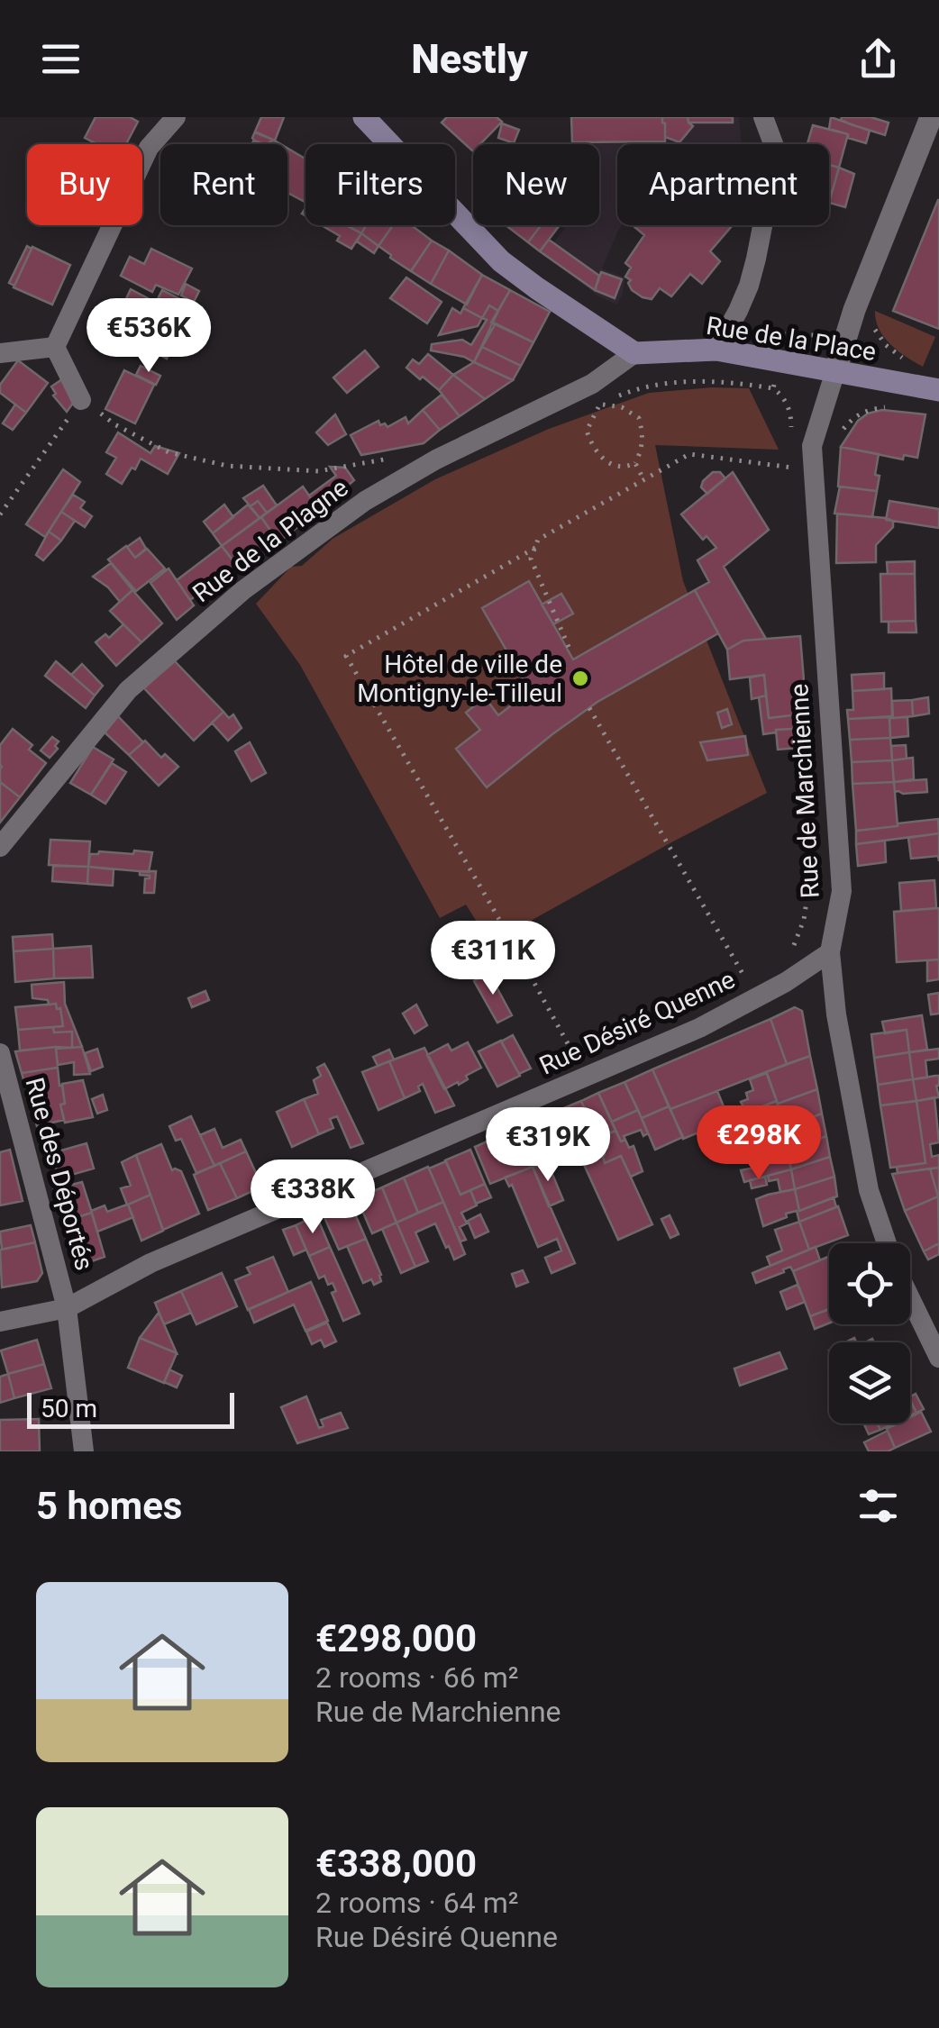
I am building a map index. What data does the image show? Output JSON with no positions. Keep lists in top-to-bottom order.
{
  "streets": {
    "main road": ["Rue de la Place"],
    "street": [
      "Rue de la Plagne",
      "Rue de Marchienne",
      "Rue Désiré Quenne",
      "Rue des Déportés"
    ]
  },
  "crossings": [
    ["Rue de la Place", "Rue de la Plagne"],
    ["Rue de la Place", "Rue de Marchienne"],
    ["Rue de Marchienne", "Rue Désiré Quenne"],
    ["Rue Désiré Quenne", "Rue des Déportés"]
  ],
  "places": ["Hôtel de ville de Montigny-le-Tilleul"],
  "scale_bar": "50 m",
  "page": {
    "header": "Nestly",
    "chip": [
      "Buy",
      "Rent",
      "Filters",
      "New",
      "Apartment"
    ],
    "price": [
      "€536K",
      "€311K",
      "€298K",
      "€319K",
      "€338K"
    ],
    "scale": "50 m",
    "heading": "5 homes",
    "list": [
      {
        "name": "€298,000",
        "note": "2 rooms · 66 m² · Rue de Marchienne"
      },
      {
        "name": "€338,000",
        "note": "2 rooms · 64 m² · Rue Désiré Quenne"
      }
    ]
  }
}
